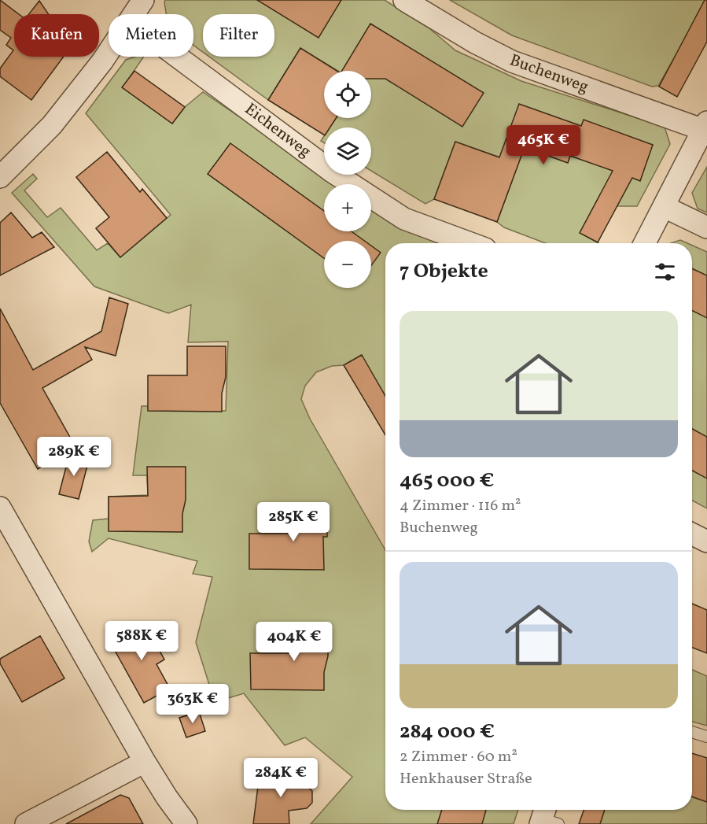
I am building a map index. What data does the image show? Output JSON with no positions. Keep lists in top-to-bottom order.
{
  "streets": {
    "street": ["Buchenweg", "Eichenweg"]
  },
  "page": {
    "chip": ["Kaufen", "Mieten", "Filter"],
    "map_buttons": ["+", "−"],
    "price": [
      "465K €",
      "289K €",
      "285K €",
      "588K €",
      "404K €",
      "363K €",
      "284K €"
    ],
    "heading": "7 Objekte",
    "list": [
      {
        "name": "465 000 €",
        "note": "4 Zimmer · 116 m² · Buchenweg"
      },
      {
        "name": "284 000 €",
        "note": "2 Zimmer · 60 m² · Henkhauser Straße"
      }
    ]
  }
}
